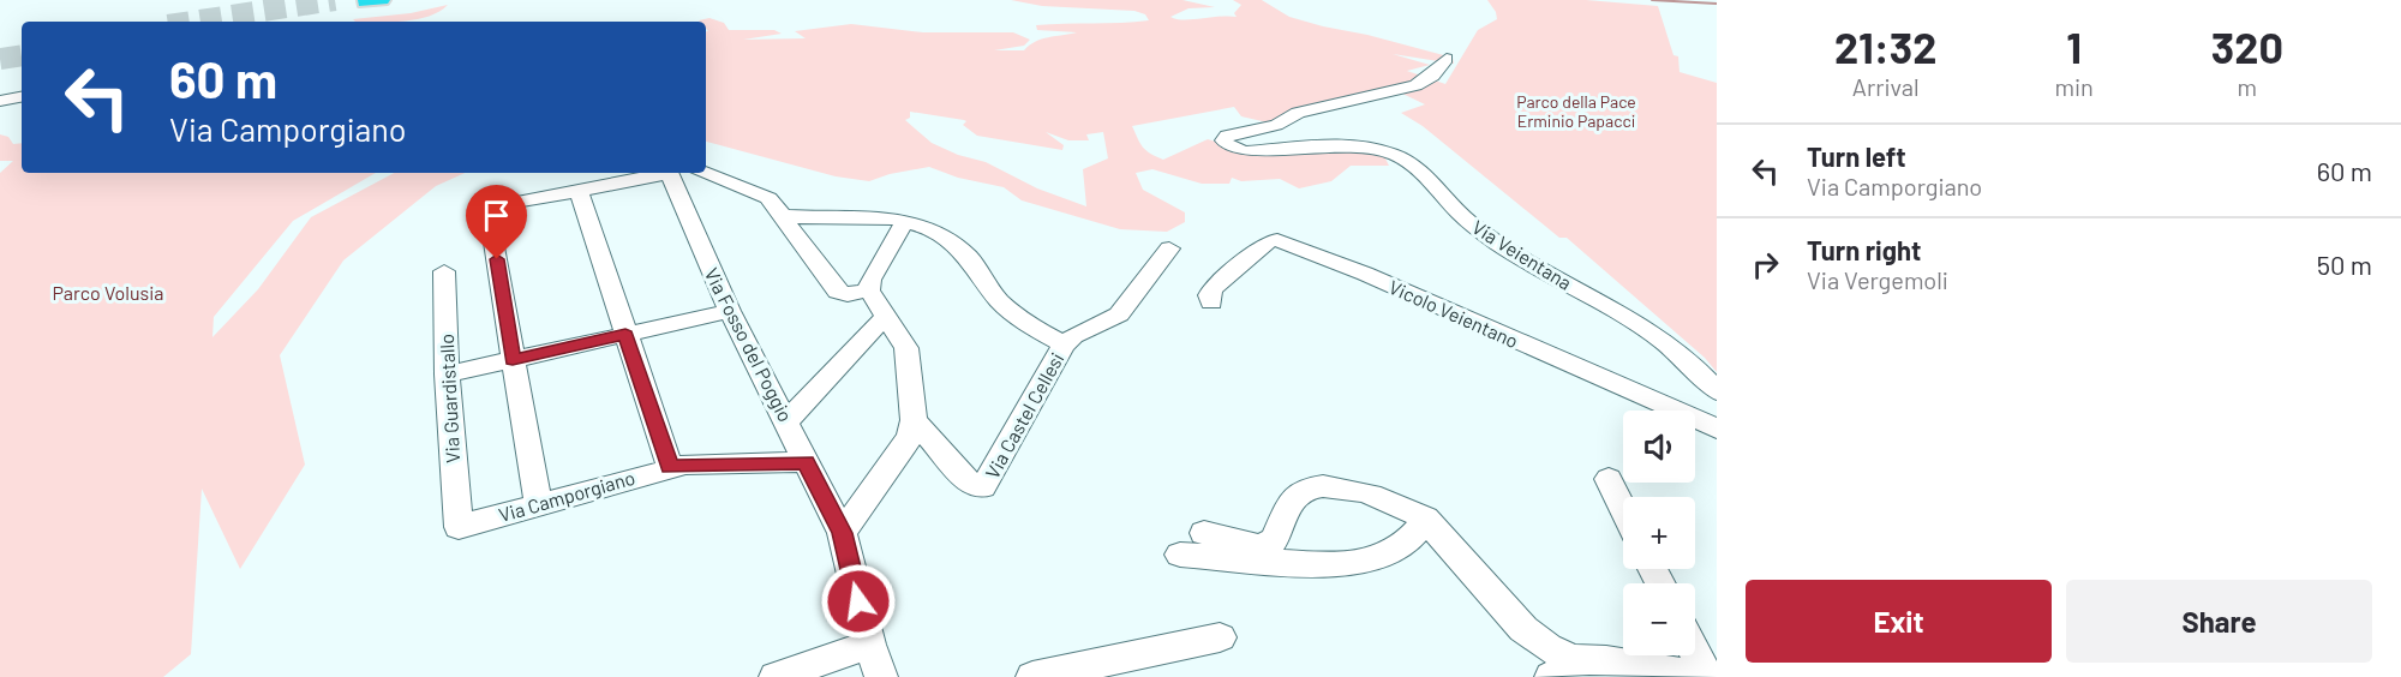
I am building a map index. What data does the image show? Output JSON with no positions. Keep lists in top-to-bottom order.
{
  "streets": {
    "street": [
      "Via Veientana",
      "Vicolo Veientano",
      "Via Fosso del Poggio",
      "Via Guardistallo",
      "Via Castel Cellesi",
      "Via Camporgiano"
    ]
  },
  "crossings": [
    ["Via Fosso del Poggio", "Via Camporgiano"],
    ["Via Guardistallo", "Via Camporgiano"]
  ],
  "parks": ["Parco della Pace Erminio Papacci", "Parco Volusia"],
  "page": {
    "eta": [
      "21:32",
      "Arrival",
      "1",
      "min",
      "320",
      "m"
    ],
    "turn": ["60 m", "Via Camporgiano"],
    "list": [
      {
        "name": "Turn left",
        "note": "Via Camporgiano",
        "value": "60 m"
      },
      {
        "name": "Turn right",
        "note": "Via Vergemoli",
        "value": "50 m"
      }
    ],
    "map_buttons": ["+", "−"],
    "buttons": ["Exit", "Share"]
  }
}
